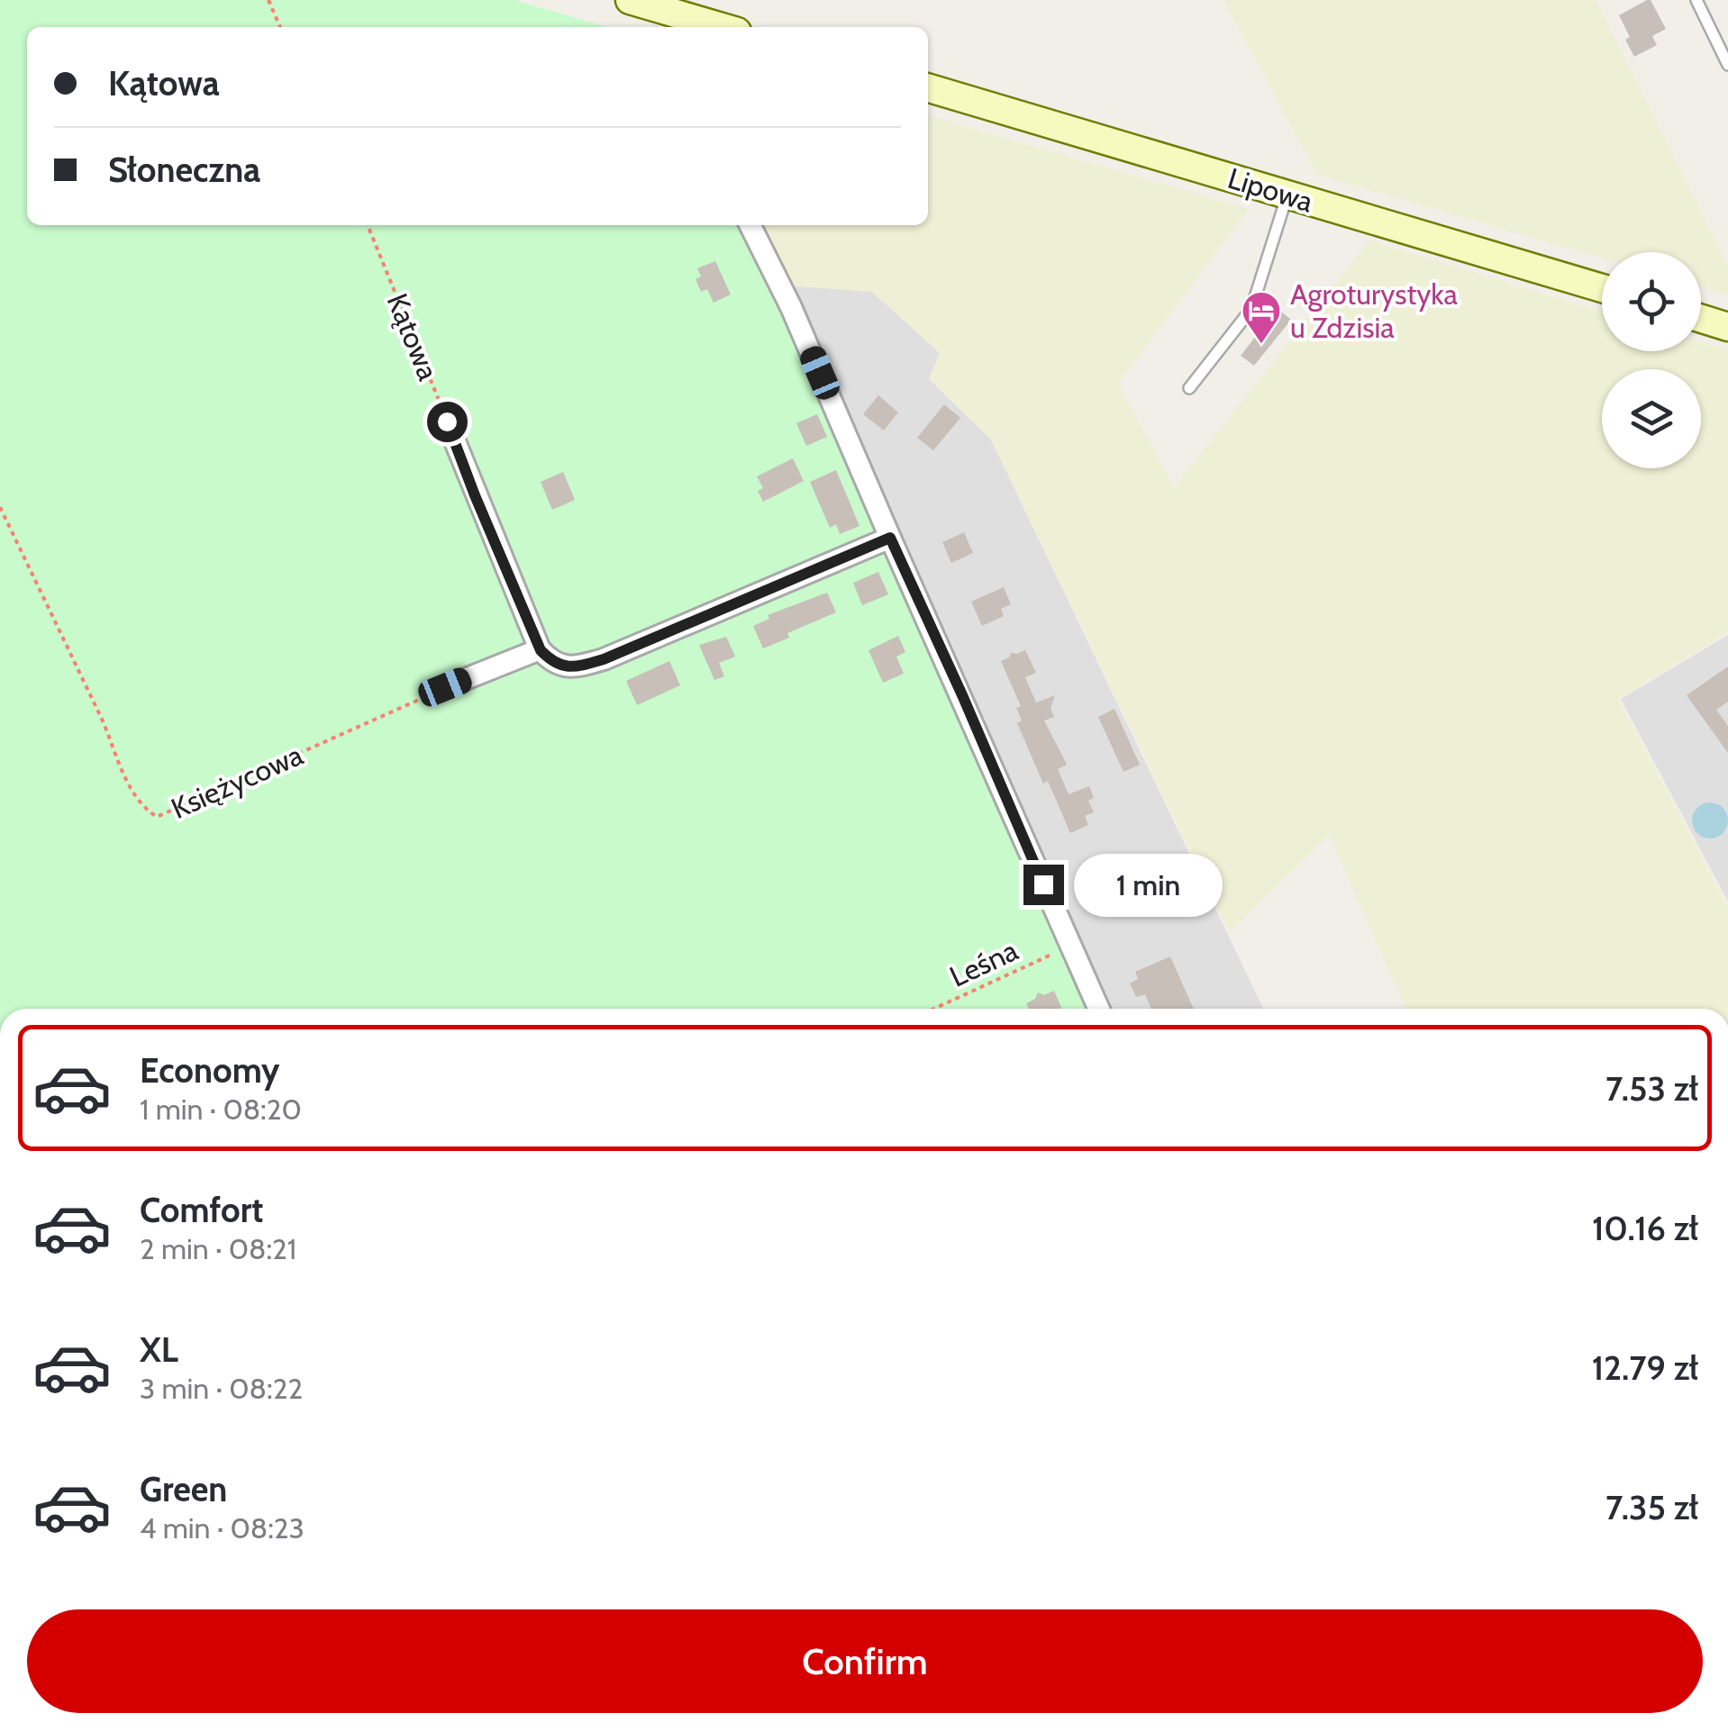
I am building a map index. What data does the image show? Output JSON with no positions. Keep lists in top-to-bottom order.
{
  "streets": {
    "main road": ["Lipowa"],
    "path": ["Kątowa", "Księżycowa", "Leśna"]
  },
  "places": {
    "hotel": ["Agroturystyka u Zdzisia"]
  },
  "page": {
    "banner": ["Kątowa", "Słoneczna"],
    "bubble": "1 min",
    "list": [
      {
        "name": "Economy",
        "note": "1 min · 08:20",
        "value": "7.53 zł"
      },
      {
        "name": "Comfort",
        "note": "2 min · 08:21",
        "value": "10.16 zł"
      },
      {
        "name": "XL",
        "note": "3 min · 08:22",
        "value": "12.79 zł"
      },
      {
        "name": "Green",
        "note": "4 min · 08:23",
        "value": "7.35 zł"
      }
    ],
    "buttons": "Confirm"
  }
}
